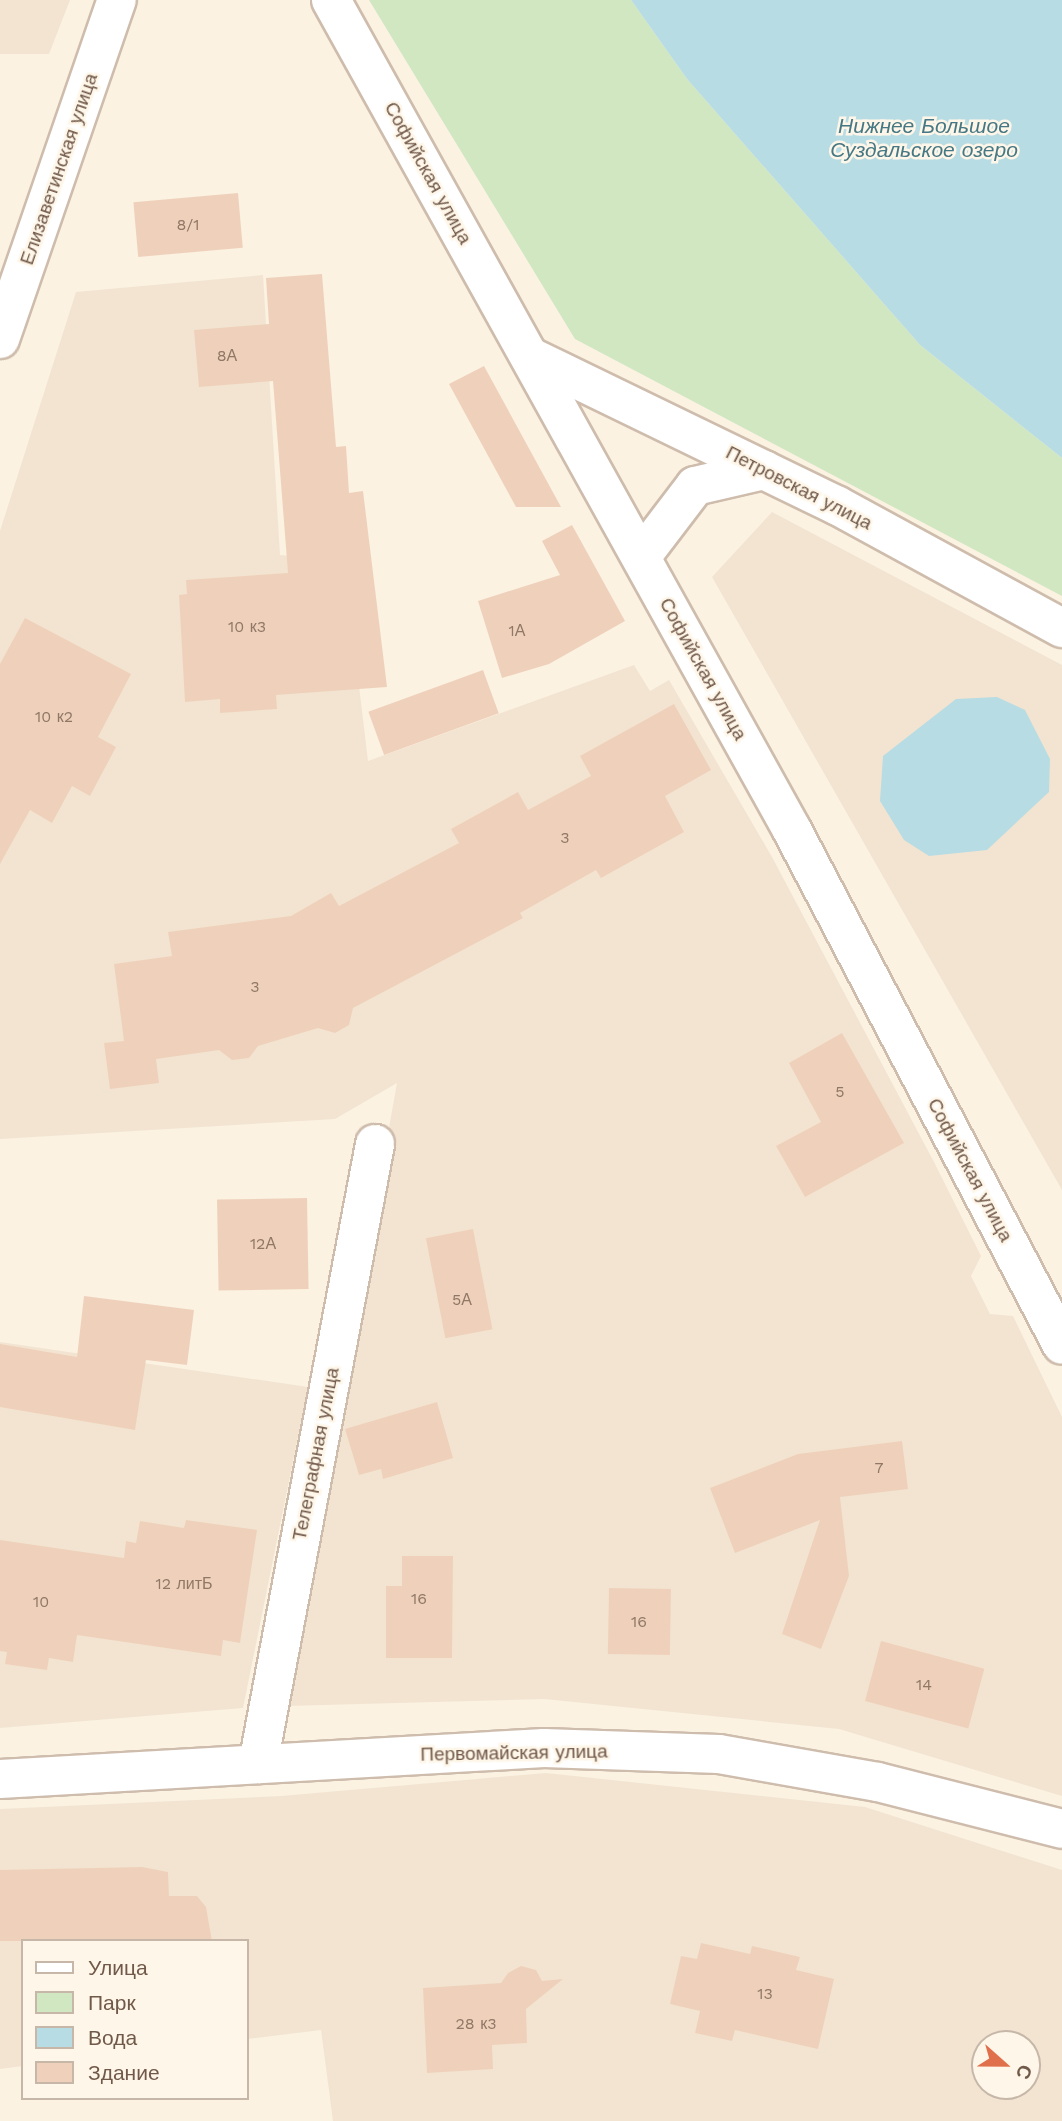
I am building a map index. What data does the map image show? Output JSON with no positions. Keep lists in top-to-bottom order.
{
  "streets": {
    "street": [
      "Елизаветинская улица",
      "Софийская улица",
      "Петровская улица",
      "Телеграфная улица",
      "Первомайская улица"
    ]
  },
  "crossings": [
    ["Софийская улица", "Петровская улица"],
    ["Телеграфная улица", "Первомайская улица"]
  ],
  "water": ["Нижнее Большое Суздальское озеро"],
  "house_numbers": [
    "8/1",
    "8А",
    "10 к3",
    "1А",
    "10 к2",
    "3",
    "3",
    "5",
    "12А",
    "5А",
    "7",
    "12 литБ",
    "16",
    "10",
    "16",
    "14",
    "13",
    "28 к3"
  ],
  "legend": [
    "Улица",
    "Парк",
    "Вода",
    "Здание"
  ],
  "north": "right"
}
